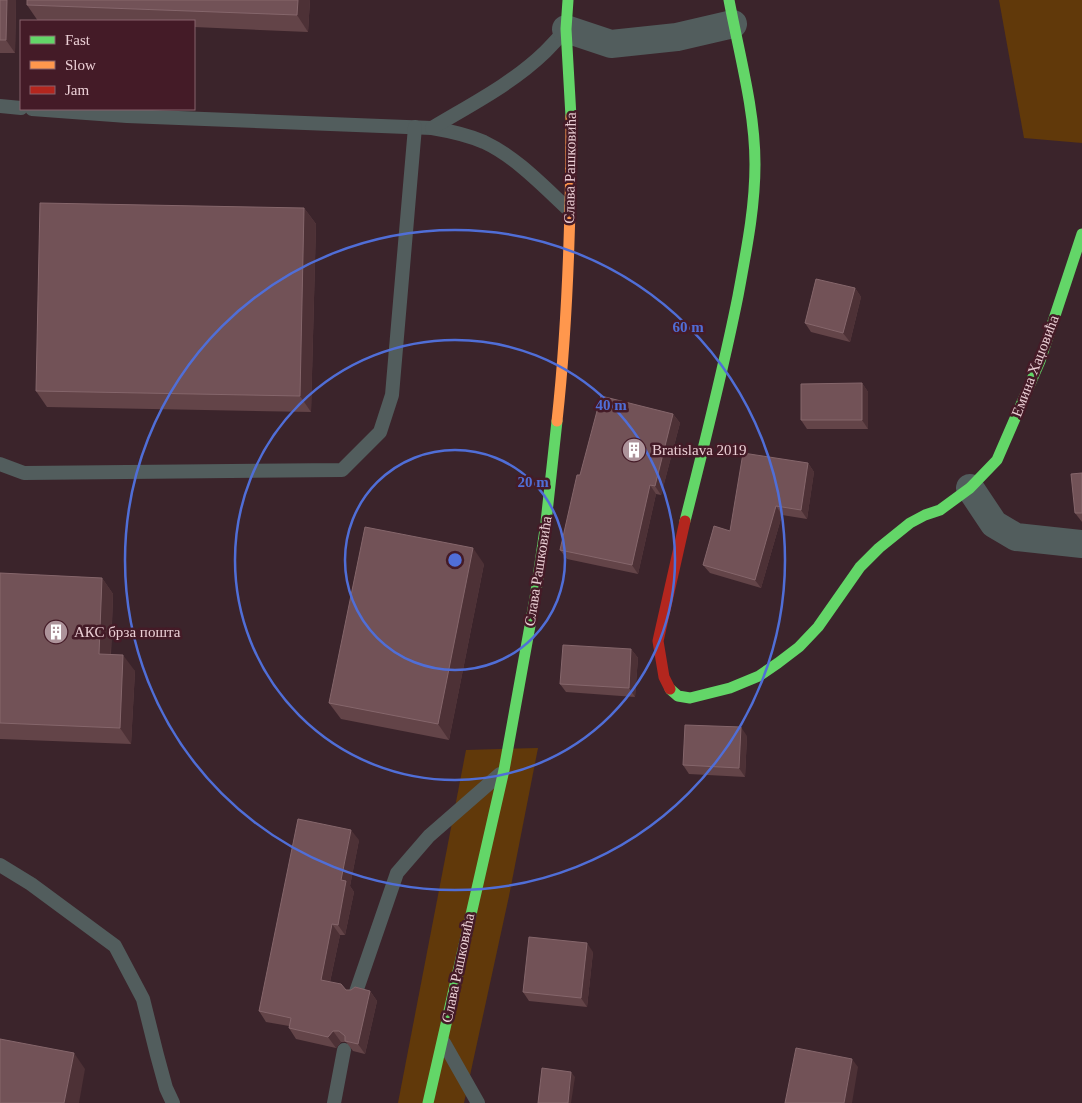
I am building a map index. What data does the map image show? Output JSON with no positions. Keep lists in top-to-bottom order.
{
  "streets": {
    "street": ["Слава Рашковића", "Емина Хаџовића"]
  },
  "places": {
    "building": ["Bratislava 2019", "АКС брза пошта"]
  },
  "legend": ["Fast", "Slow", "Jam"],
  "rings": ["60 m", "40 m", "20 m"]
}
